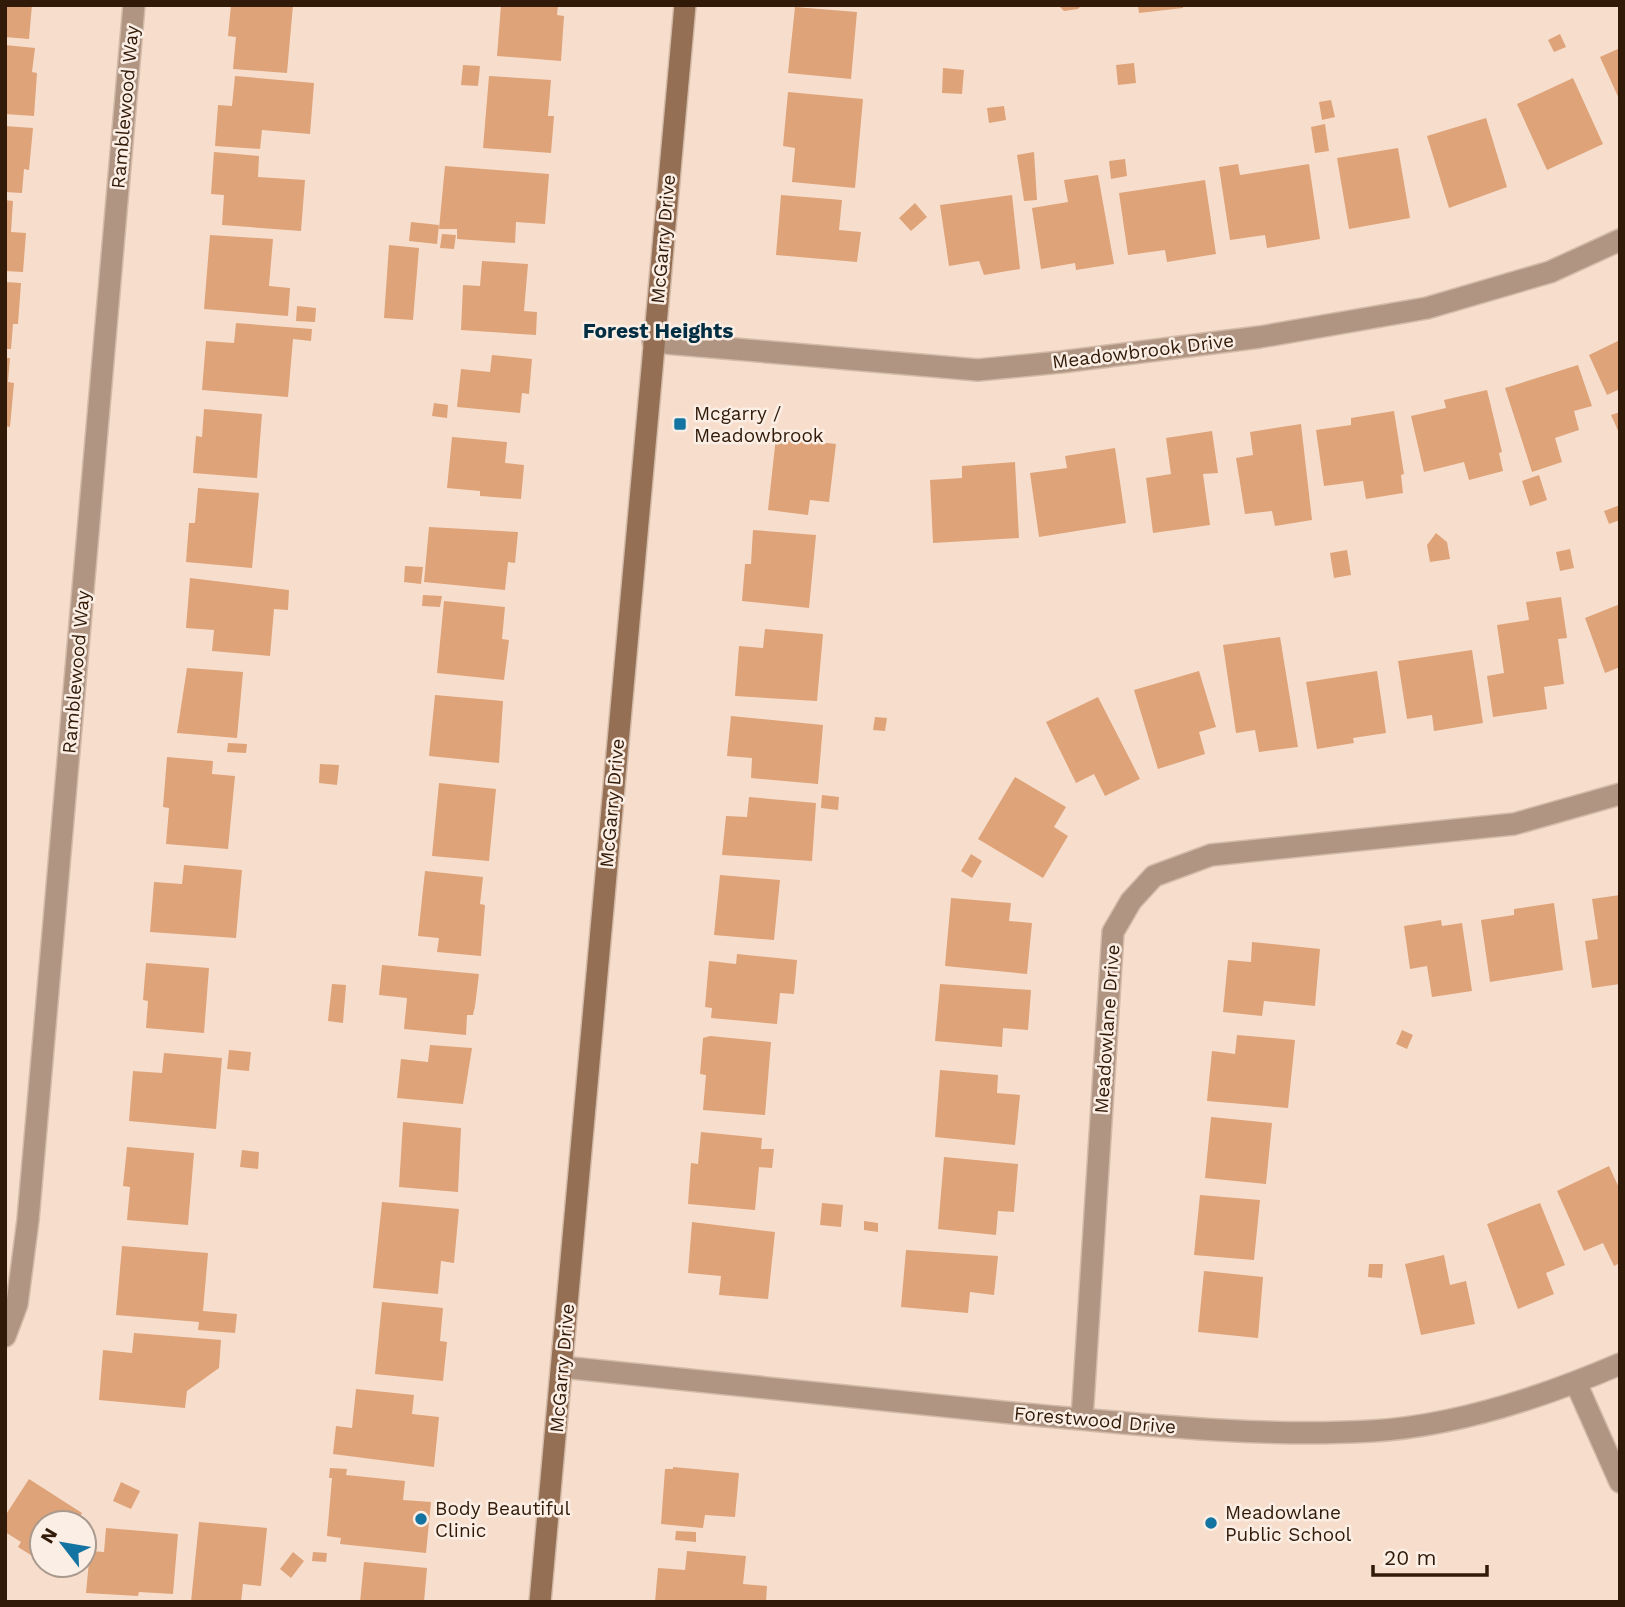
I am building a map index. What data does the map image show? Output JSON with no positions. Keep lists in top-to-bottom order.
{
  "streets": {
    "street": [
      "Ramblewood Way",
      "McGarry Drive",
      "Meadowbrook Drive",
      "Meadowlane Drive",
      "Forestwood Drive"
    ]
  },
  "crossings": [
    ["McGarry Drive", "Meadowbrook Drive"],
    ["McGarry Drive", "Forestwood Drive"],
    ["Meadowlane Drive", "Forestwood Drive"]
  ],
  "districts": ["Forest Heights"],
  "places": {
    "transit": ["Mcgarry / Meadowbrook"],
    "other": ["Body Beautiful Clinic", "Meadowlane Public School"]
  },
  "scale_bar": "20 m",
  "north": "top left"
}
